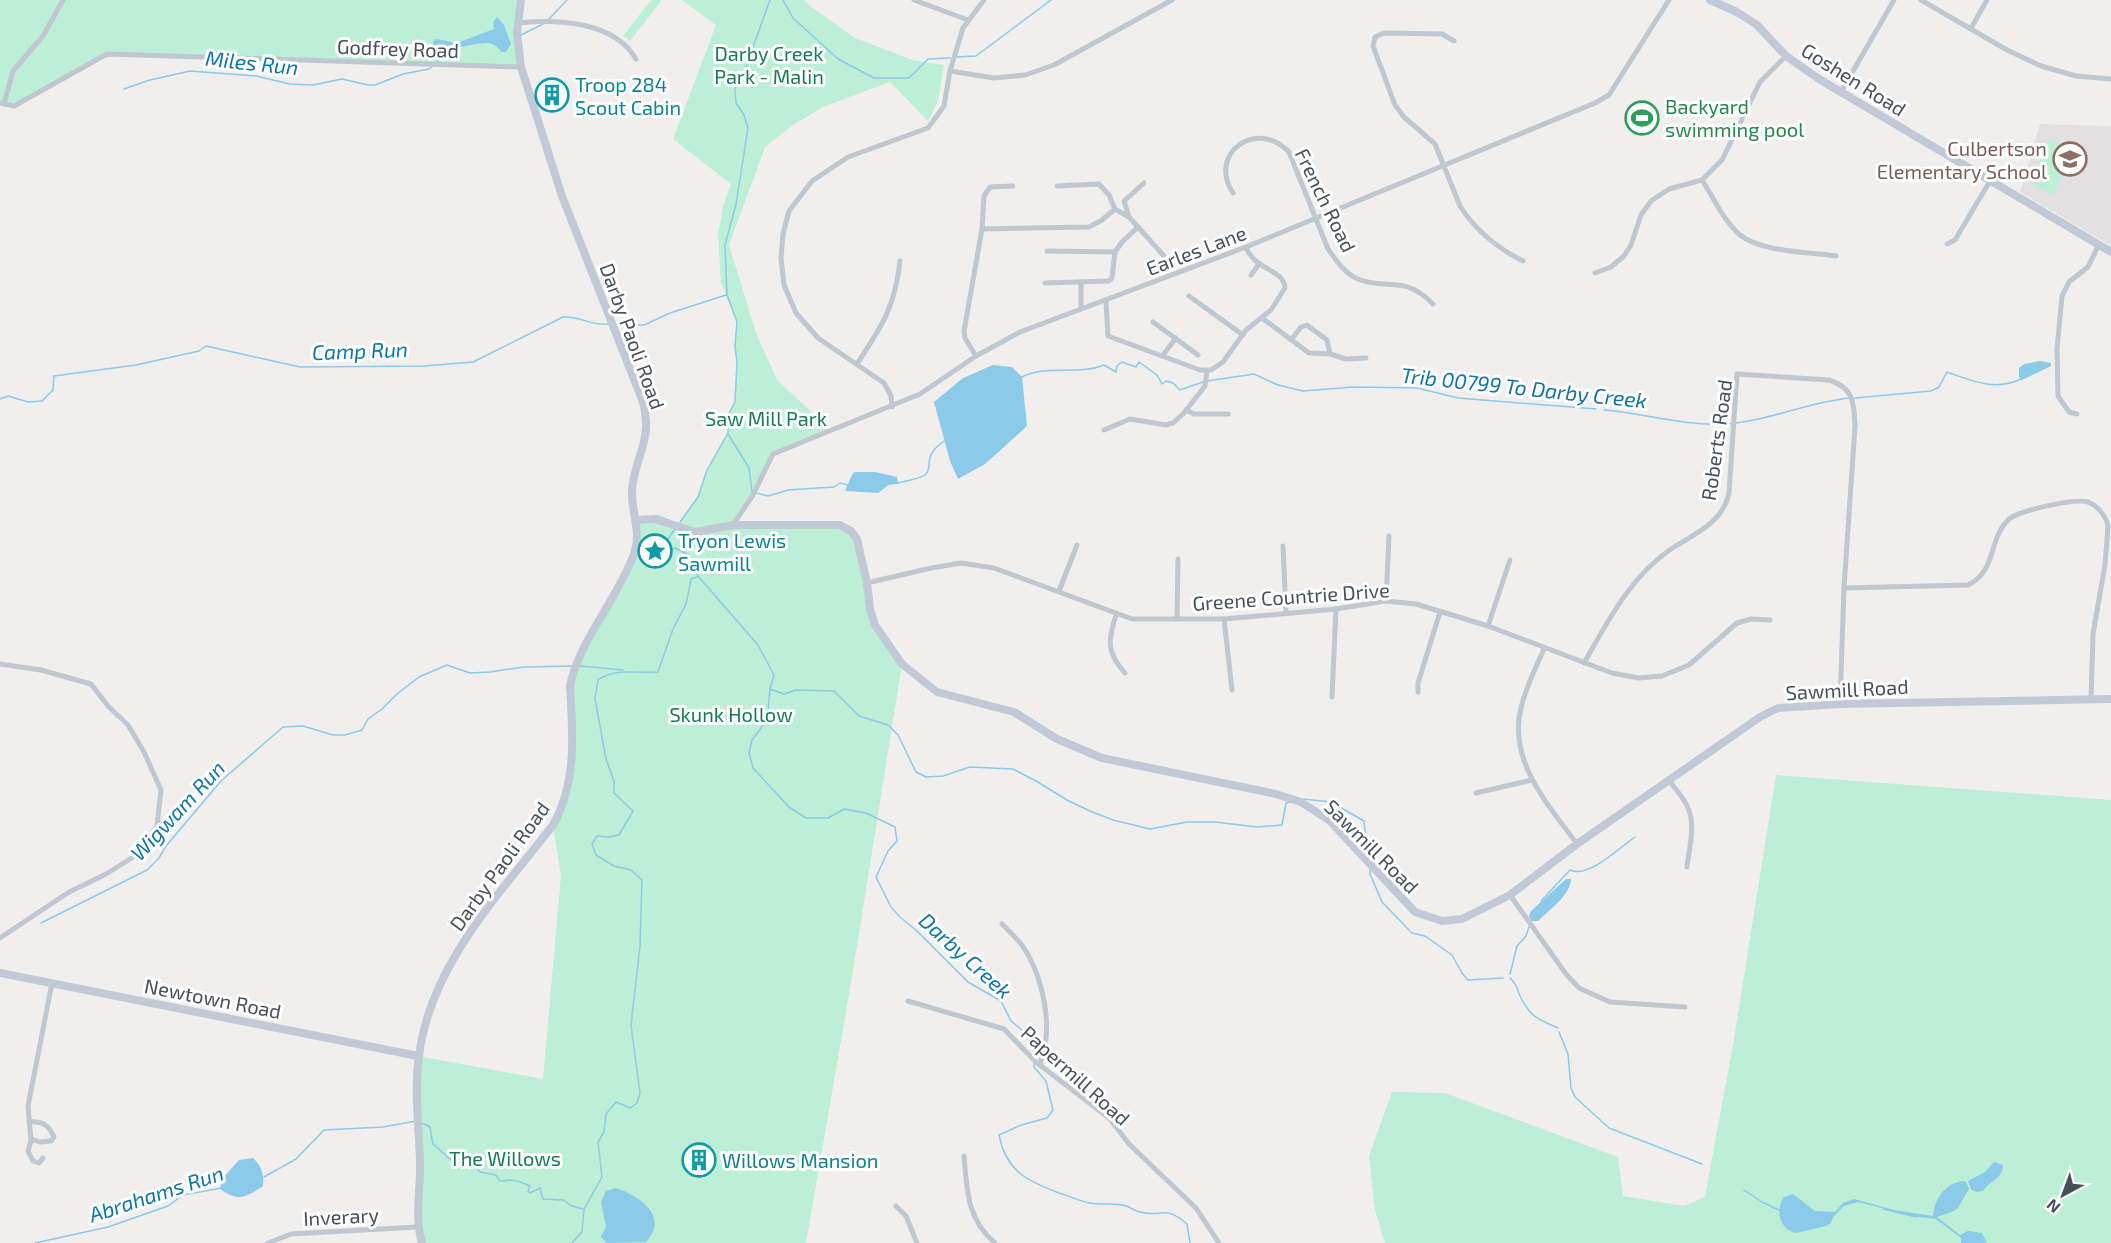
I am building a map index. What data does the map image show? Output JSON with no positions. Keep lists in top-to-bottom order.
{
  "streets": {
    "street": [
      "Godfrey Road",
      "Goshen Road",
      "French Road",
      "Earles Lane",
      "Darby Paoli Road",
      "Roberts Road",
      "Greene Countrie Drive",
      "Sawmill Road",
      "Newtown Road",
      "Papermill Road",
      "Inverary"
    ]
  },
  "crossings": [
    ["Godfrey Road", "Darby Paoli Road"],
    ["French Road", "Earles Lane"],
    ["Earles Lane", "Sawmill Road"],
    ["Darby Paoli Road", "Sawmill Road"],
    ["Darby Paoli Road", "Newtown Road"],
    ["Darby Paoli Road", "Inverary"],
    ["Roberts Road", "Greene Countrie Drive"],
    ["Roberts Road", "Sawmill Road"],
    ["Greene Countrie Drive", "Sawmill Road"]
  ],
  "water": [
    "Miles Run",
    "Camp Run",
    "Trib 00799 To Darby Creek",
    "Wigwam Run",
    "Darby Creek",
    "Abrahams Run"
  ],
  "parks": [
    "Darby Creek Park - Malin",
    "Saw Mill Park",
    "Skunk Hollow",
    "The Willows"
  ],
  "places": {
    "building": ["Troop 284 Scout Cabin", "Willows Mansion"],
    "sports": ["Backyard swimming pool"],
    "school or university": ["Culbertson Elementary School"],
    "place": ["Tryon Lewis Sawmill"]
  },
  "north": "bottom left"
}
